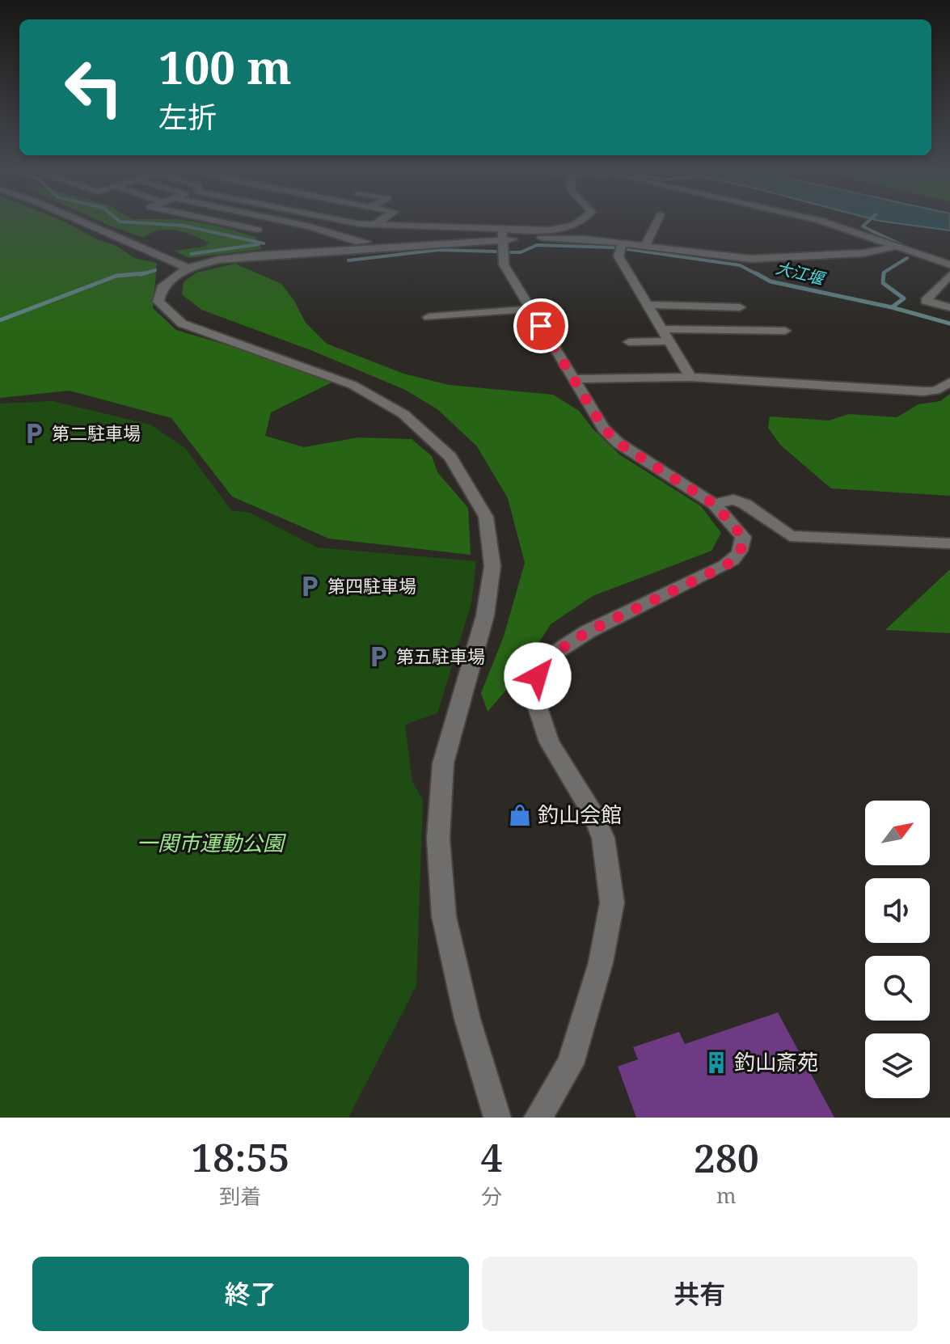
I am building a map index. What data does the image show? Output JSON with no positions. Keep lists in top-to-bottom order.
{
  "water": ["大江堰"],
  "parks": ["一関市運動公園"],
  "places": {
    "parking": ["第二駐車場", "第四駐車場", "第五駐車場"],
    "shop": ["釣山会館"],
    "building": ["釣山斎苑"]
  },
  "north": "top right",
  "page": {
    "turn": ["100 m", "左折"],
    "eta": [
      "18:55",
      "到着",
      "4",
      "分",
      "280",
      "m"
    ],
    "buttons": ["終了", "共有"]
  }
}
